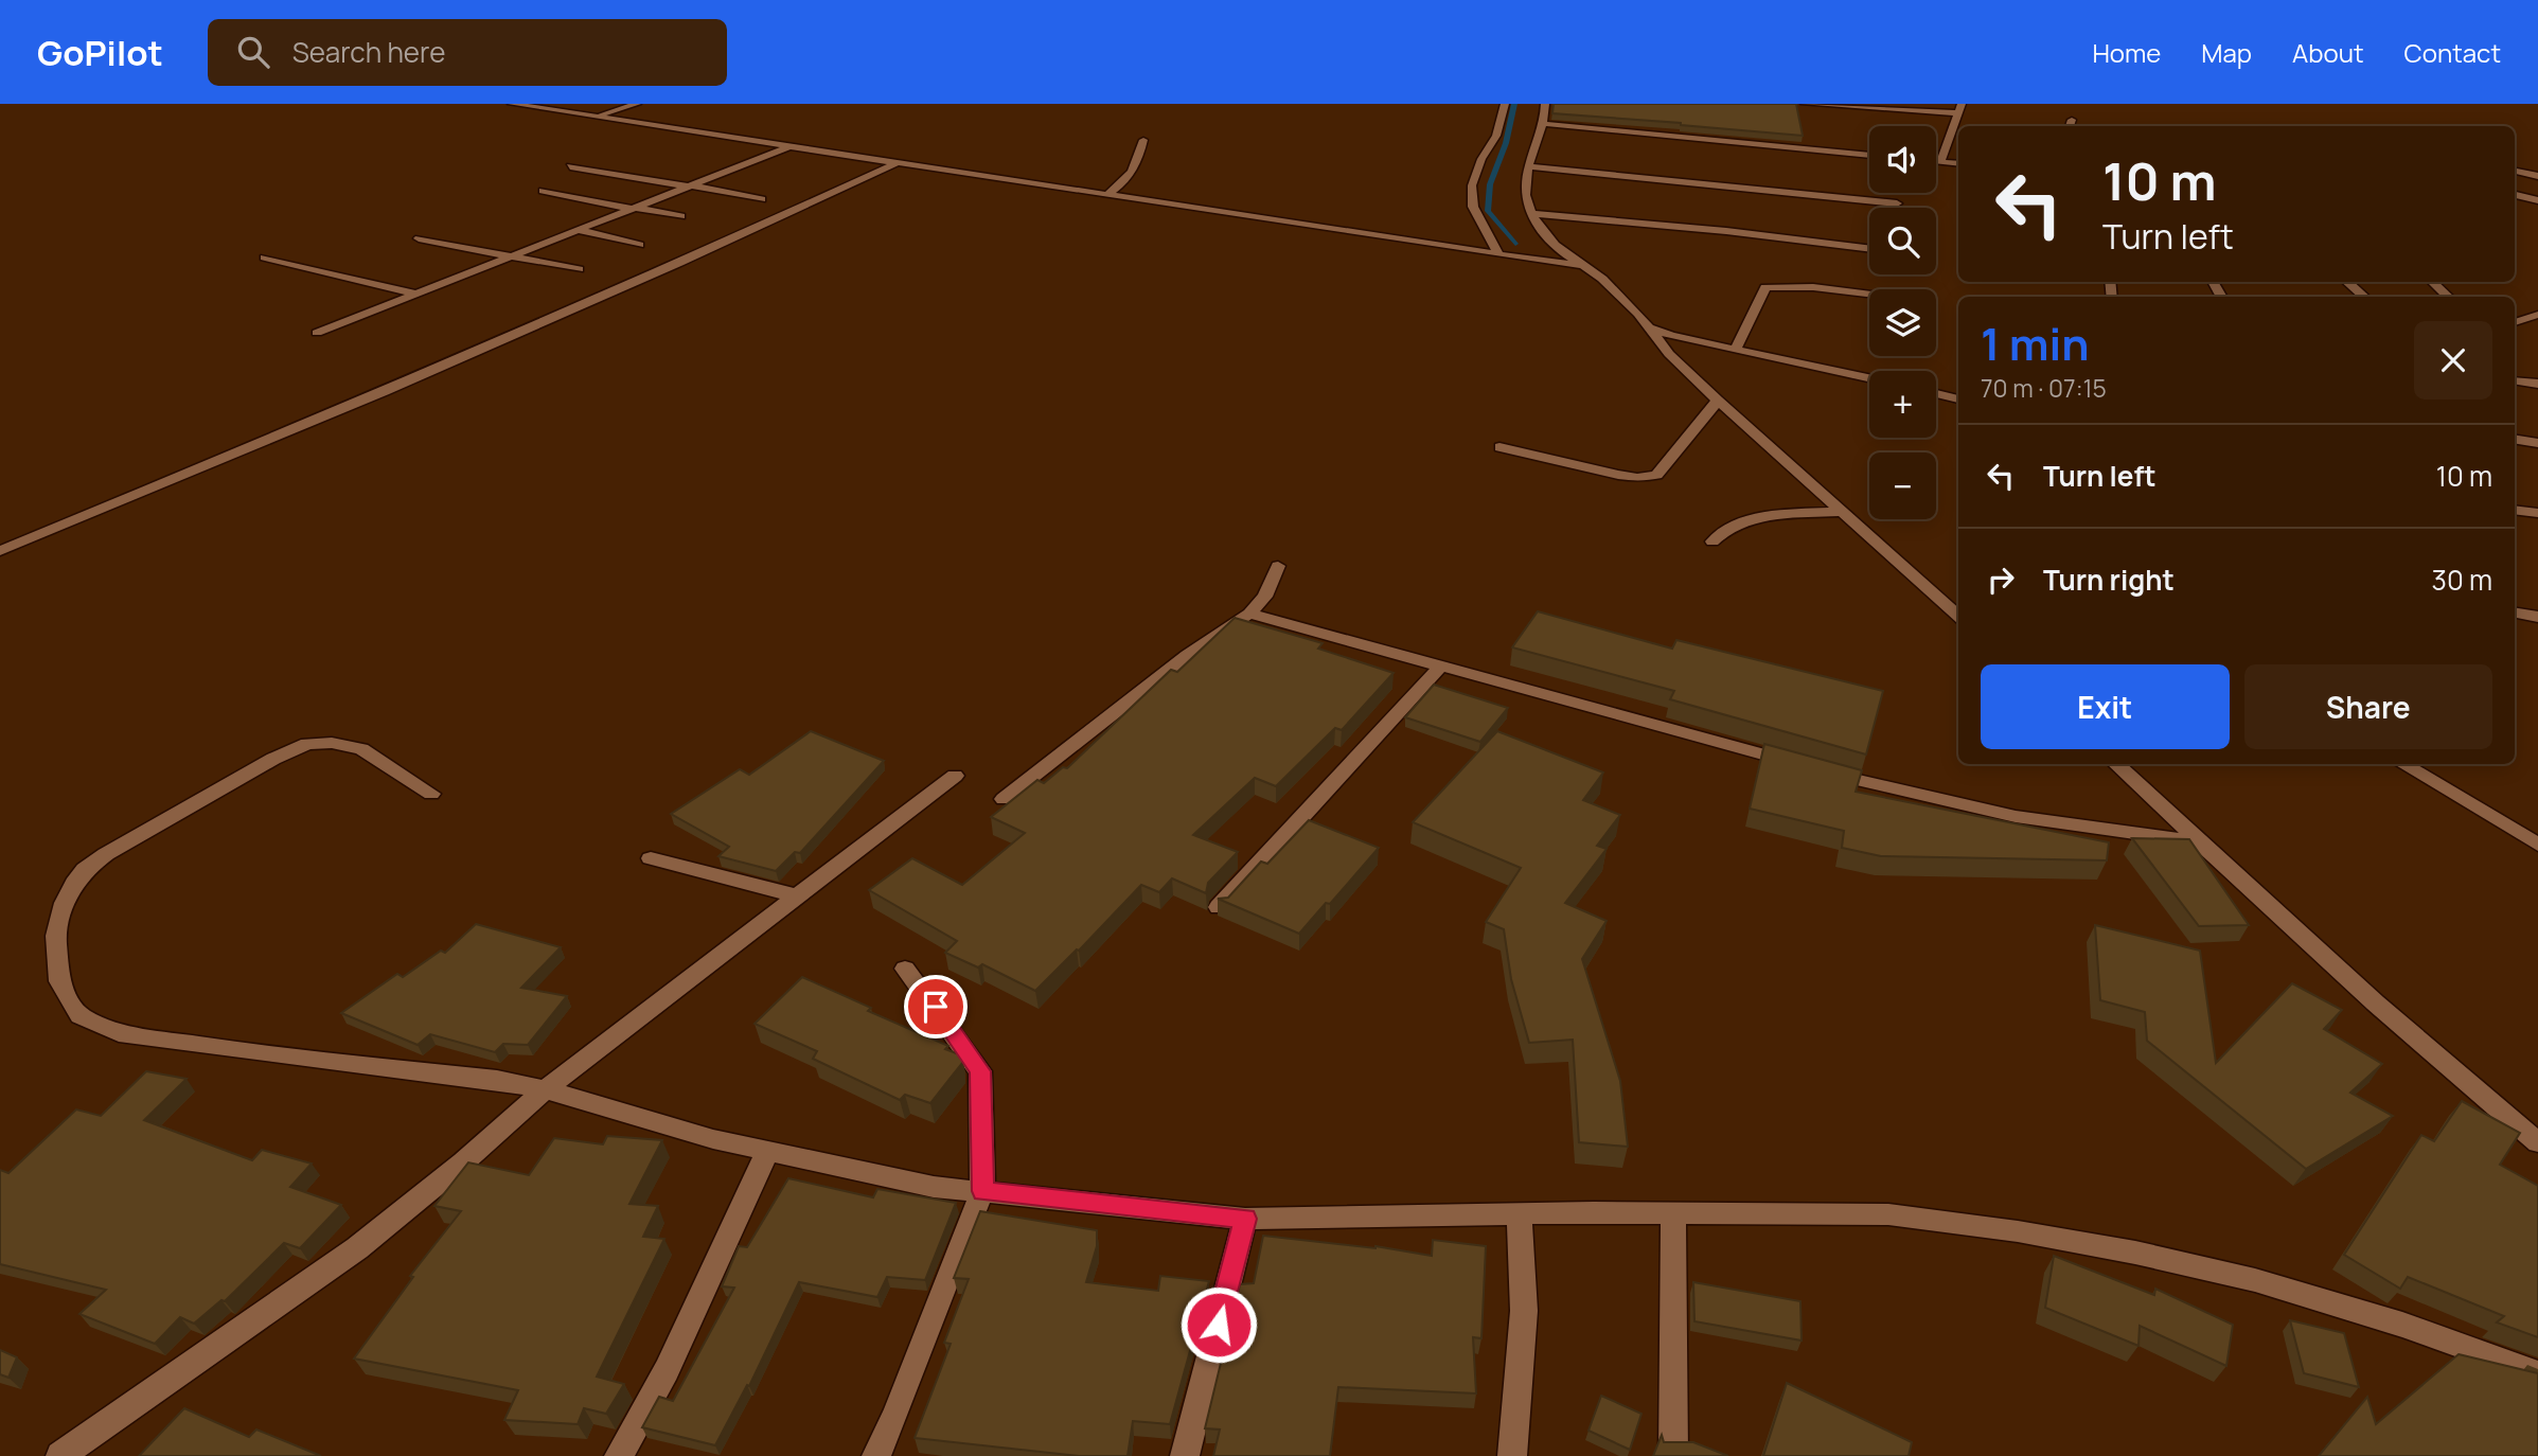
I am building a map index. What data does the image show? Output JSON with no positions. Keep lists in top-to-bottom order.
{
  "page": {
    "header": "GoPilot",
    "search": "Search here",
    "nav": [
      "Home",
      "Map",
      "About",
      "Contact"
    ],
    "map_buttons": ["+", "−"],
    "turn": ["10 m", "Turn left"],
    "heading": ["1 min", "70 m · 07:15"],
    "list": [
      {
        "name": "Turn left",
        "value": "10 m"
      },
      {
        "name": "Turn right",
        "value": "30 m"
      }
    ],
    "buttons": ["Exit", "Share"]
  }
}
